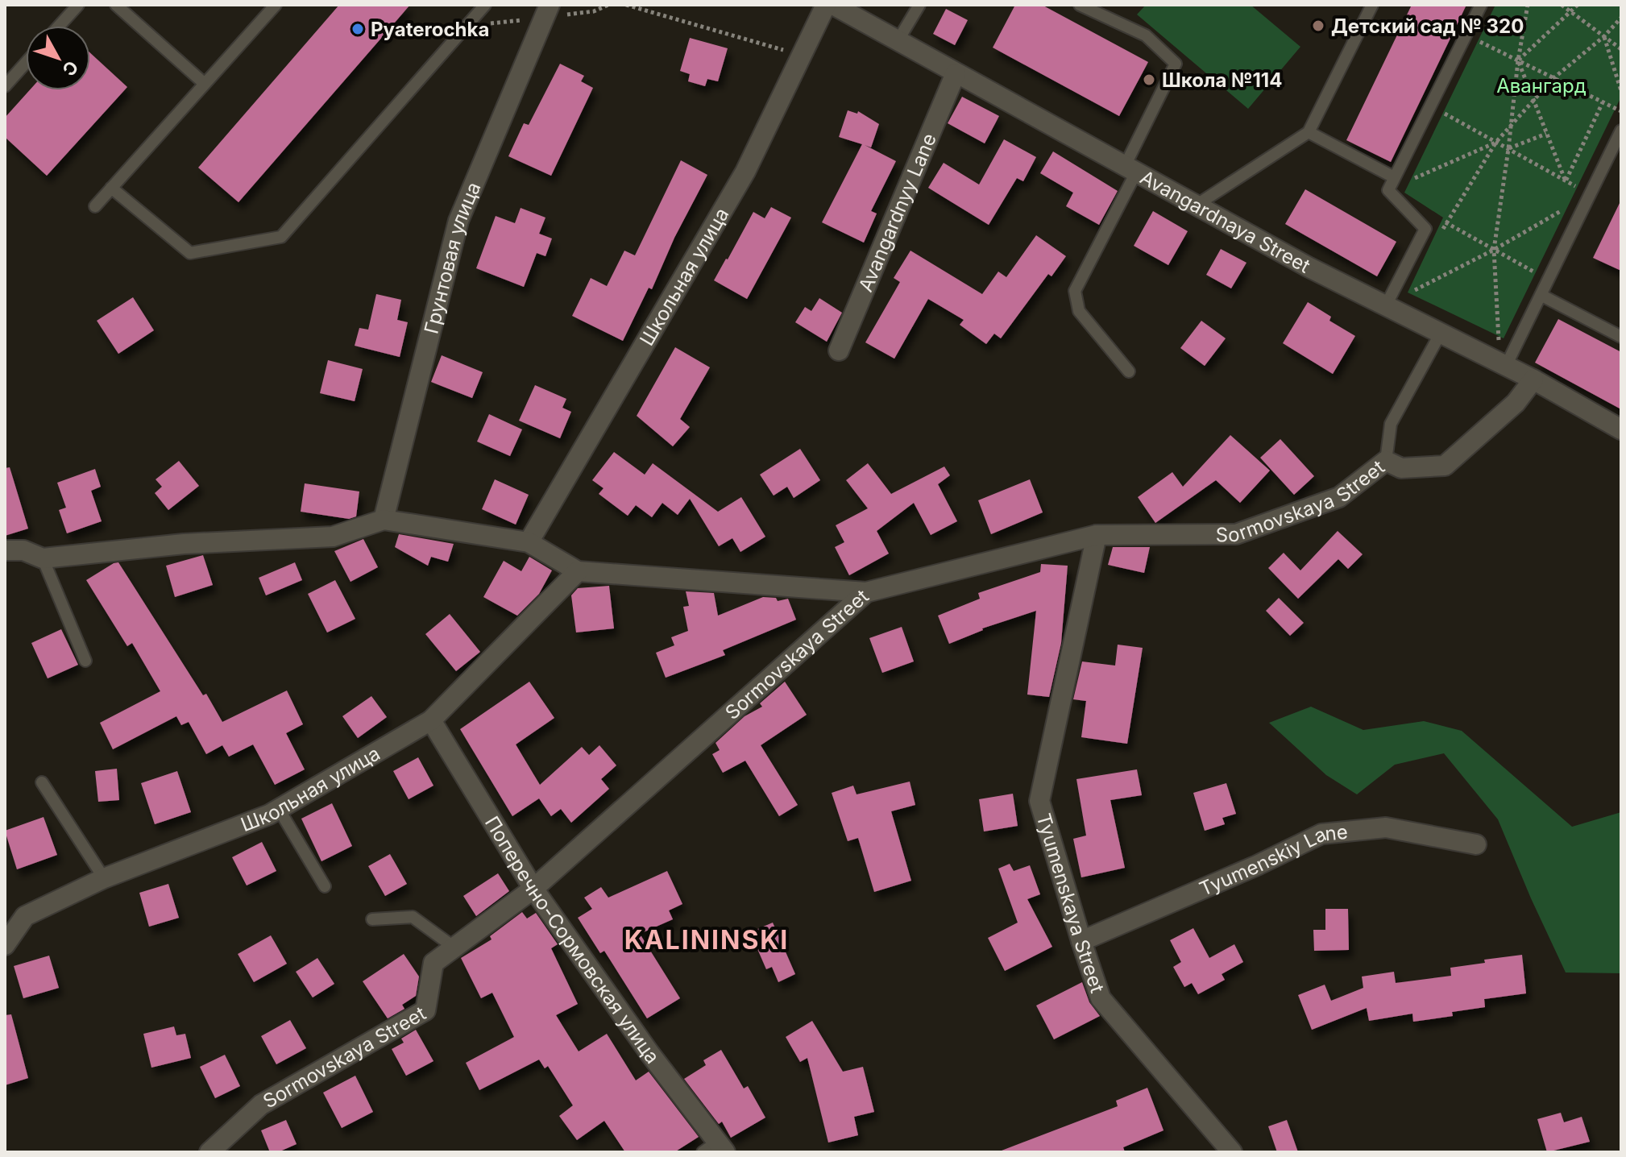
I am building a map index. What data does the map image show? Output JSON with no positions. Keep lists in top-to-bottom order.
{
  "streets": {
    "street": [
      "Avangardnyy Lane",
      "Avangardnaya Street",
      "Грунтовая улица",
      "Школьная улица",
      "Sormovskaya Street",
      "Tyumenskiy Lane",
      "Tyumenskaya Street",
      "Поперечно-Сормовская улица"
    ]
  },
  "crossings": [
    ["Avangardnyy Lane", "Avangardnaya Street"],
    ["Avangardnaya Street", "Sormovskaya Street"],
    ["Школьная улица", "Поперечно-Сормовская улица"],
    ["Sormovskaya Street", "Tyumenskaya Street"],
    ["Sormovskaya Street", "Поперечно-Сормовская улица"],
    ["Tyumenskiy Lane", "Tyumenskaya Street"]
  ],
  "districts": ["KALININSKI"],
  "parks": ["Авангард"],
  "places": ["Детский сад № 320", "Pyaterochka", "Школа №114"],
  "north": "bottom right"
}
